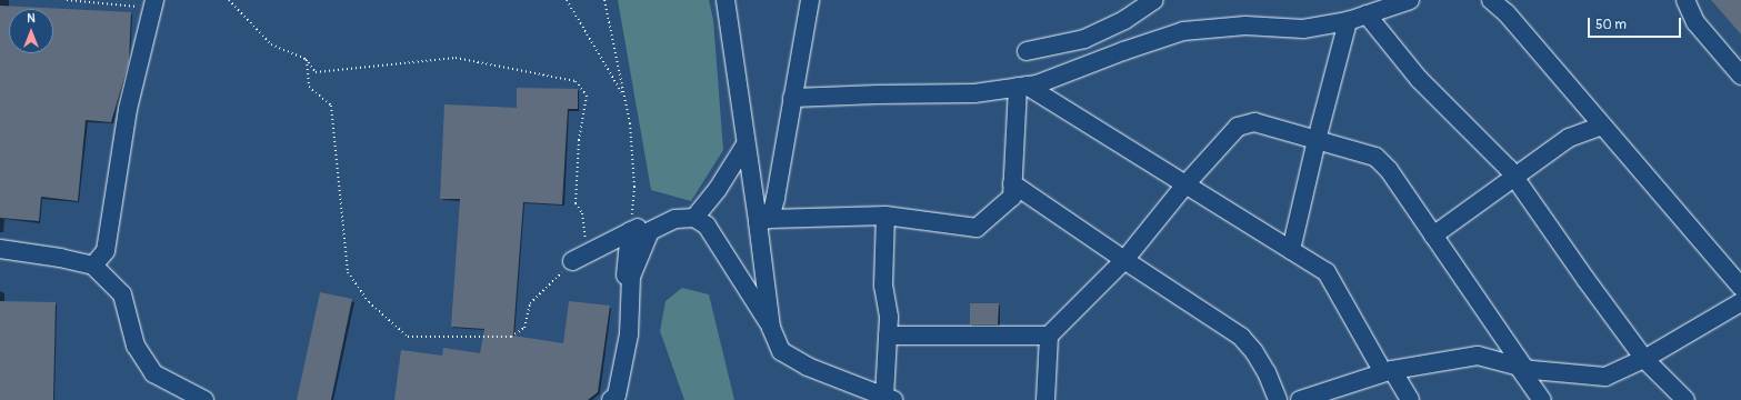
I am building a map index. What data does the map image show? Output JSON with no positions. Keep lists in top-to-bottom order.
{
  "scale_bar": "50 m",
  "north": "top"
}
